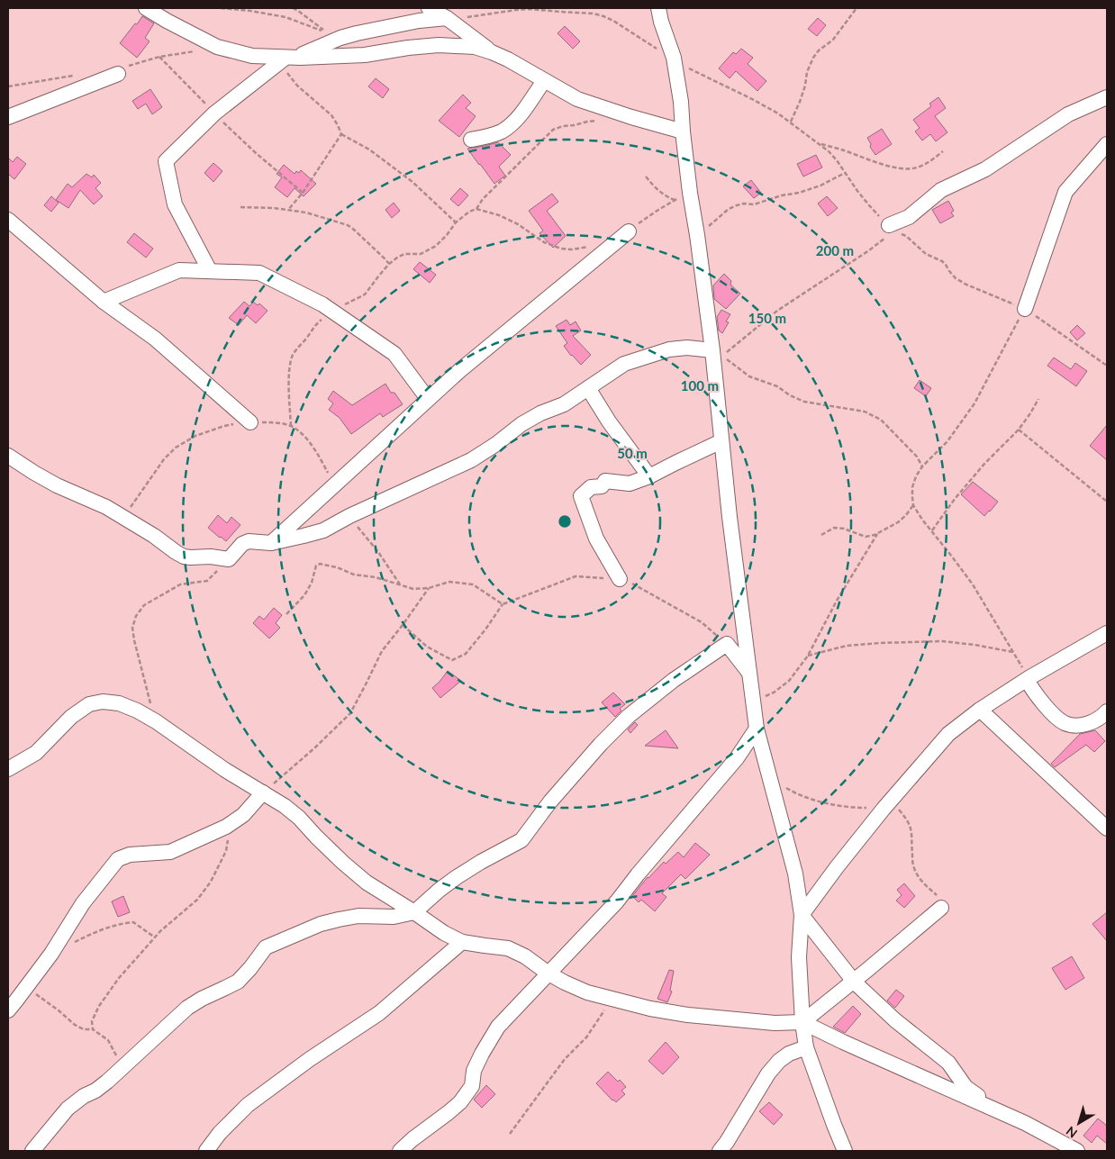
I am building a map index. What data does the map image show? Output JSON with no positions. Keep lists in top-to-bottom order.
{
  "north": "bottom left",
  "rings": [
    "200 m",
    "150 m",
    "100 m",
    "50 m"
  ]
}
